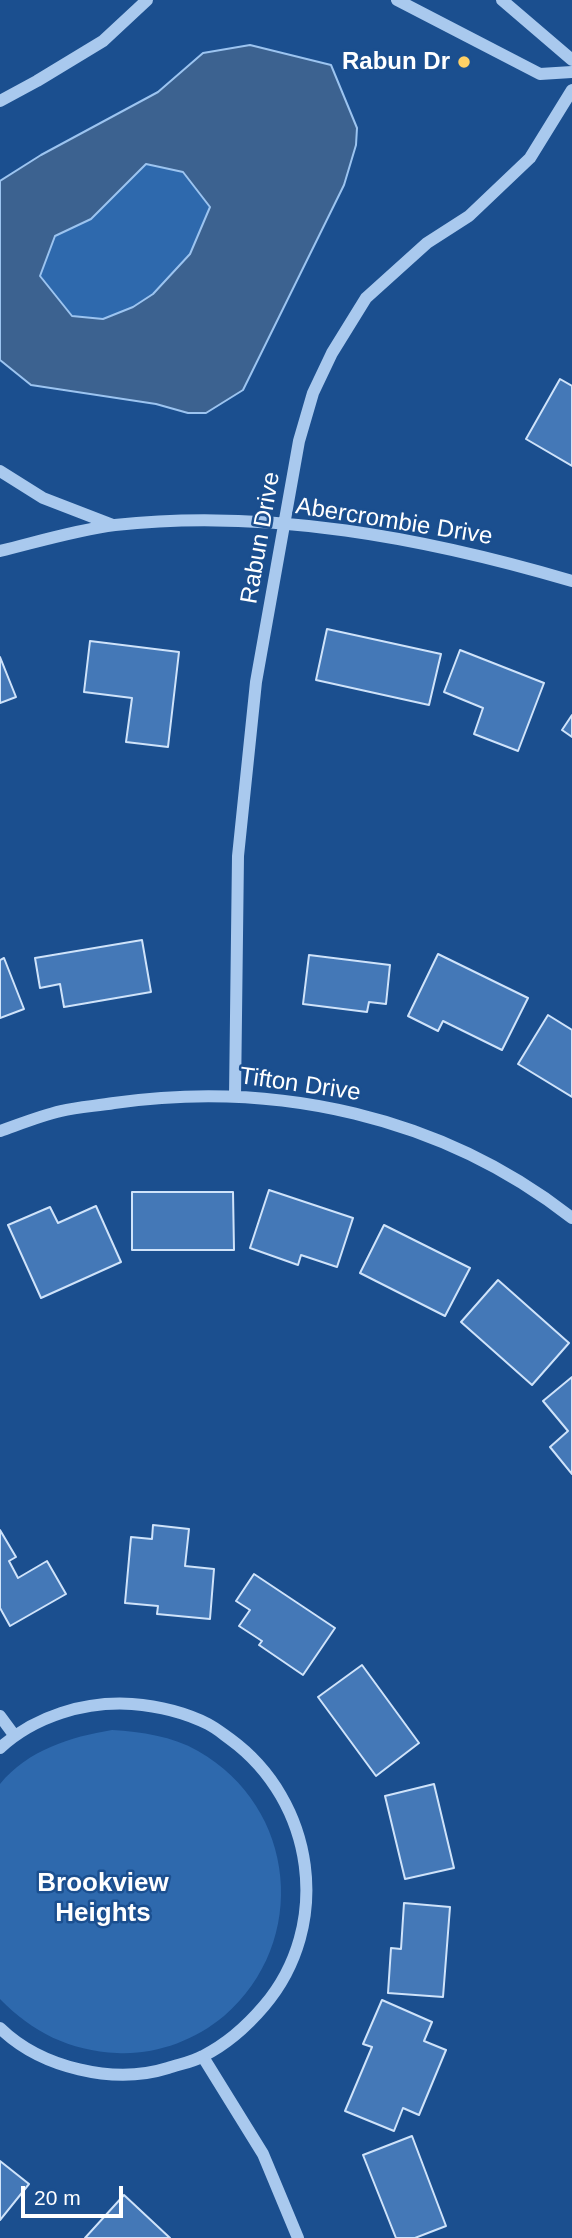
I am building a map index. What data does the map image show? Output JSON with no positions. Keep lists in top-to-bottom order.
{
  "streets": {
    "street": ["Abercrombie Drive", "Rabun Drive", "Tifton Drive"]
  },
  "crossings": [
    ["Abercrombie Drive", "Rabun Drive"],
    ["Rabun Drive", "Tifton Drive"]
  ],
  "districts": ["Brookview Heights"],
  "places": ["Rabun Dr"],
  "scale_bar": "20 m"
}
